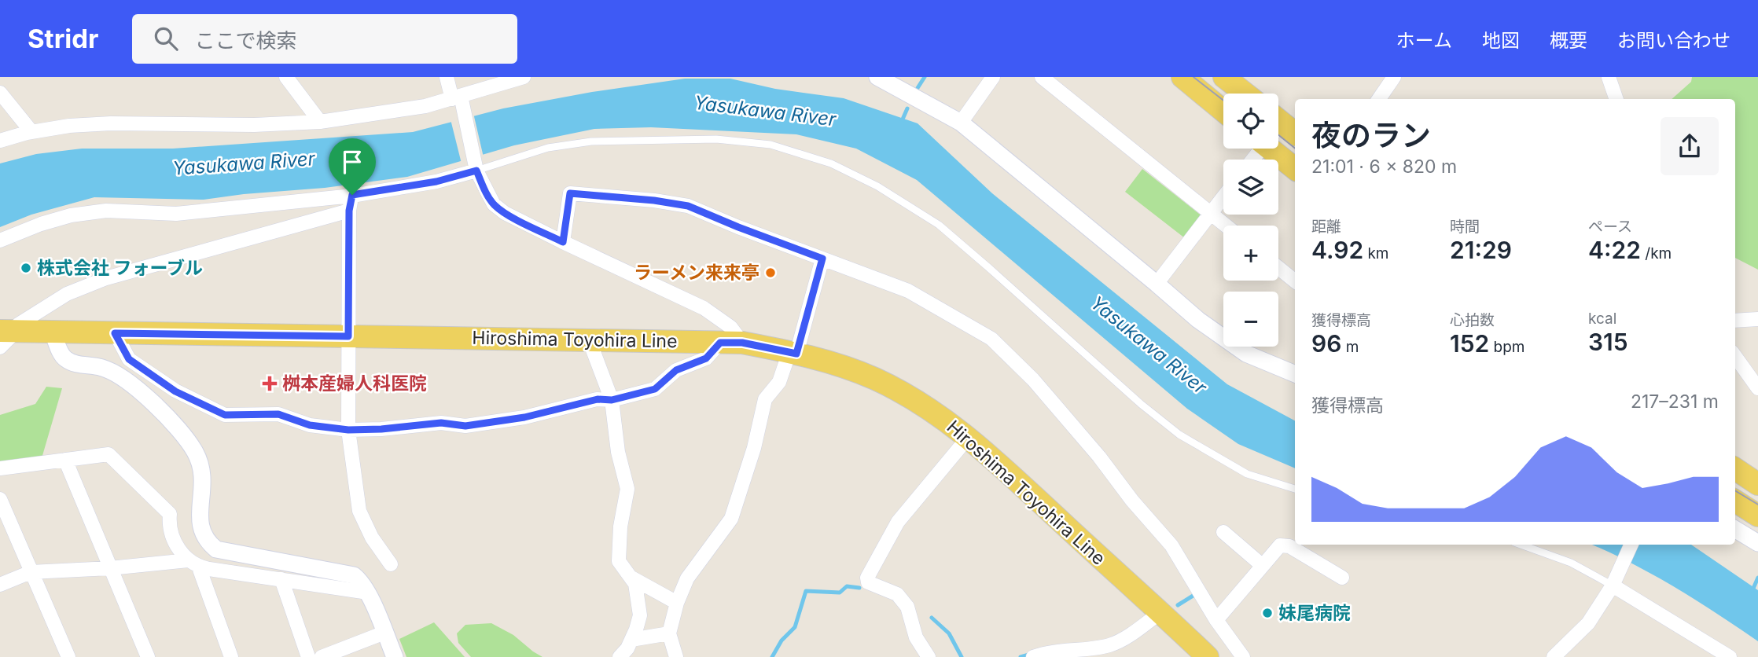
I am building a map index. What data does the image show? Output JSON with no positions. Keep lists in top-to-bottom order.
{
  "streets": {
    "main road": ["Hiroshima Toyohira Line"]
  },
  "water": ["Yasukawa River"],
  "places": {
    "other": ["株式会社 フォーブル", "ラーメン来来亭", "妹尾病院"],
    "health": ["桝本産婦人科医院"]
  },
  "page": {
    "header": "Stridr",
    "search": "ここで検索",
    "nav": [
      "ホーム",
      "地図",
      "概要",
      "お問い合わせ"
    ],
    "map_buttons": ["+", "−"],
    "heading": ["夜のラン", "21:01 · 6 × 820 m"],
    "stats": [
      ["距離", "4.92 km"],
      ["時間", "21:29"],
      ["ペース", "4:22 /km"],
      ["獲得標高", "96 m"],
      ["心拍数", "152 bpm"],
      ["kcal", "315"]
    ],
    "chart": ["獲得標高", "217–231 m"]
  }
}
